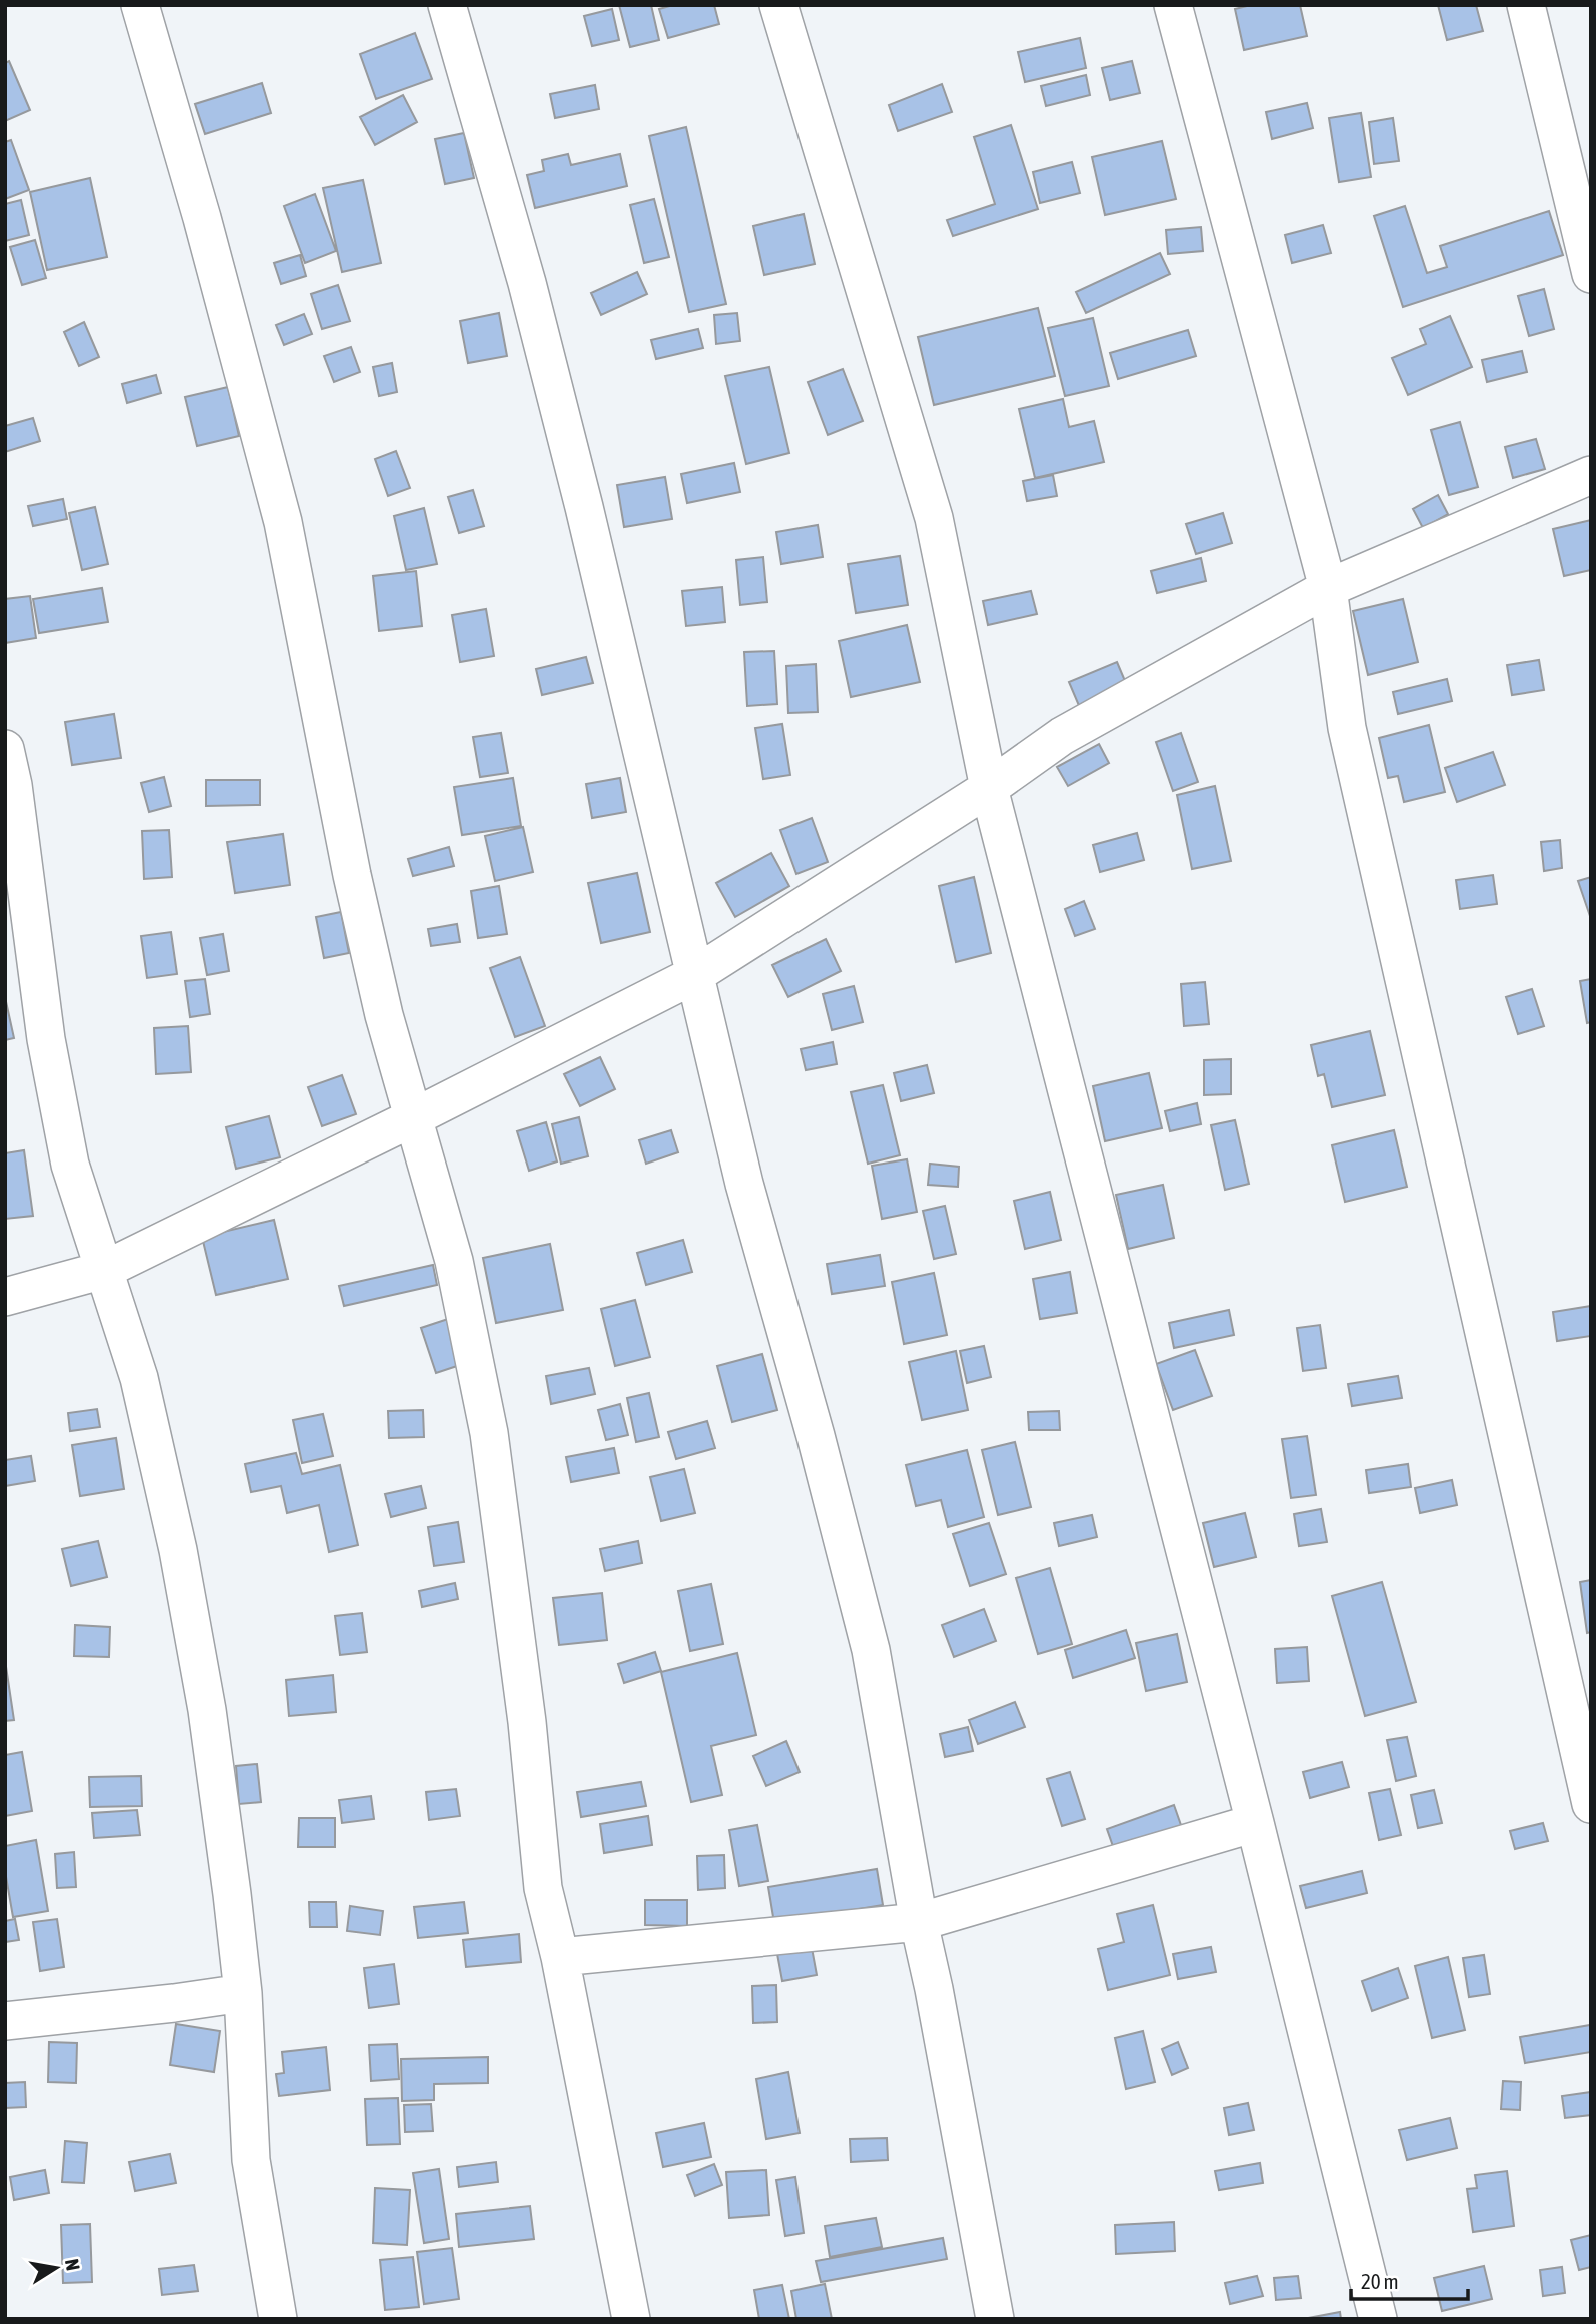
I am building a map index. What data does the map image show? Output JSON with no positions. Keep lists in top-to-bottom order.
{
  "scale_bar": "20 m",
  "north": "right"
}
